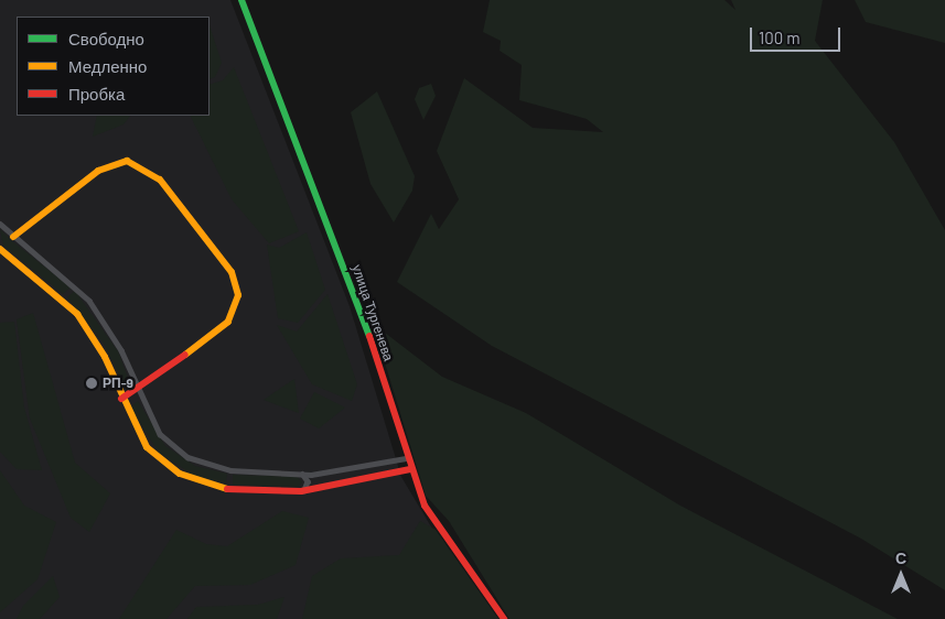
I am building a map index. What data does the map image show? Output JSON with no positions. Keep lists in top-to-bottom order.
{
  "streets": {
    "street": ["улица Тургенева"]
  },
  "places": ["РП-9"],
  "legend": ["Свободно", "Медленно", "Пробка"],
  "scale_bar": "100 m",
  "north": "top"
}
